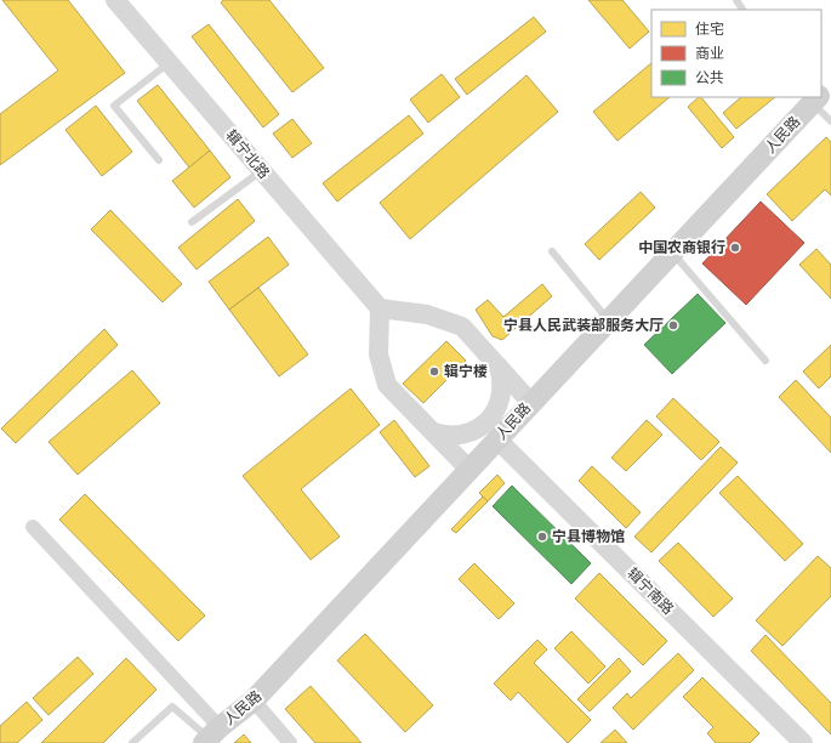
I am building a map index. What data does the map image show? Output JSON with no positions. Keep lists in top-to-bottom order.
{
  "streets": {
    "main road": ["人民路"],
    "street": ["辑宁北路", "辑宁南路"]
  },
  "crossings": [
    ["人民路", "辑宁南路"]
  ],
  "places": [
    "中国农商银行",
    "宁县人民武装部服务大厅",
    "辑宁楼",
    "宁县博物馆"
  ],
  "legend": ["住宅", "商业", "公共"]
}
